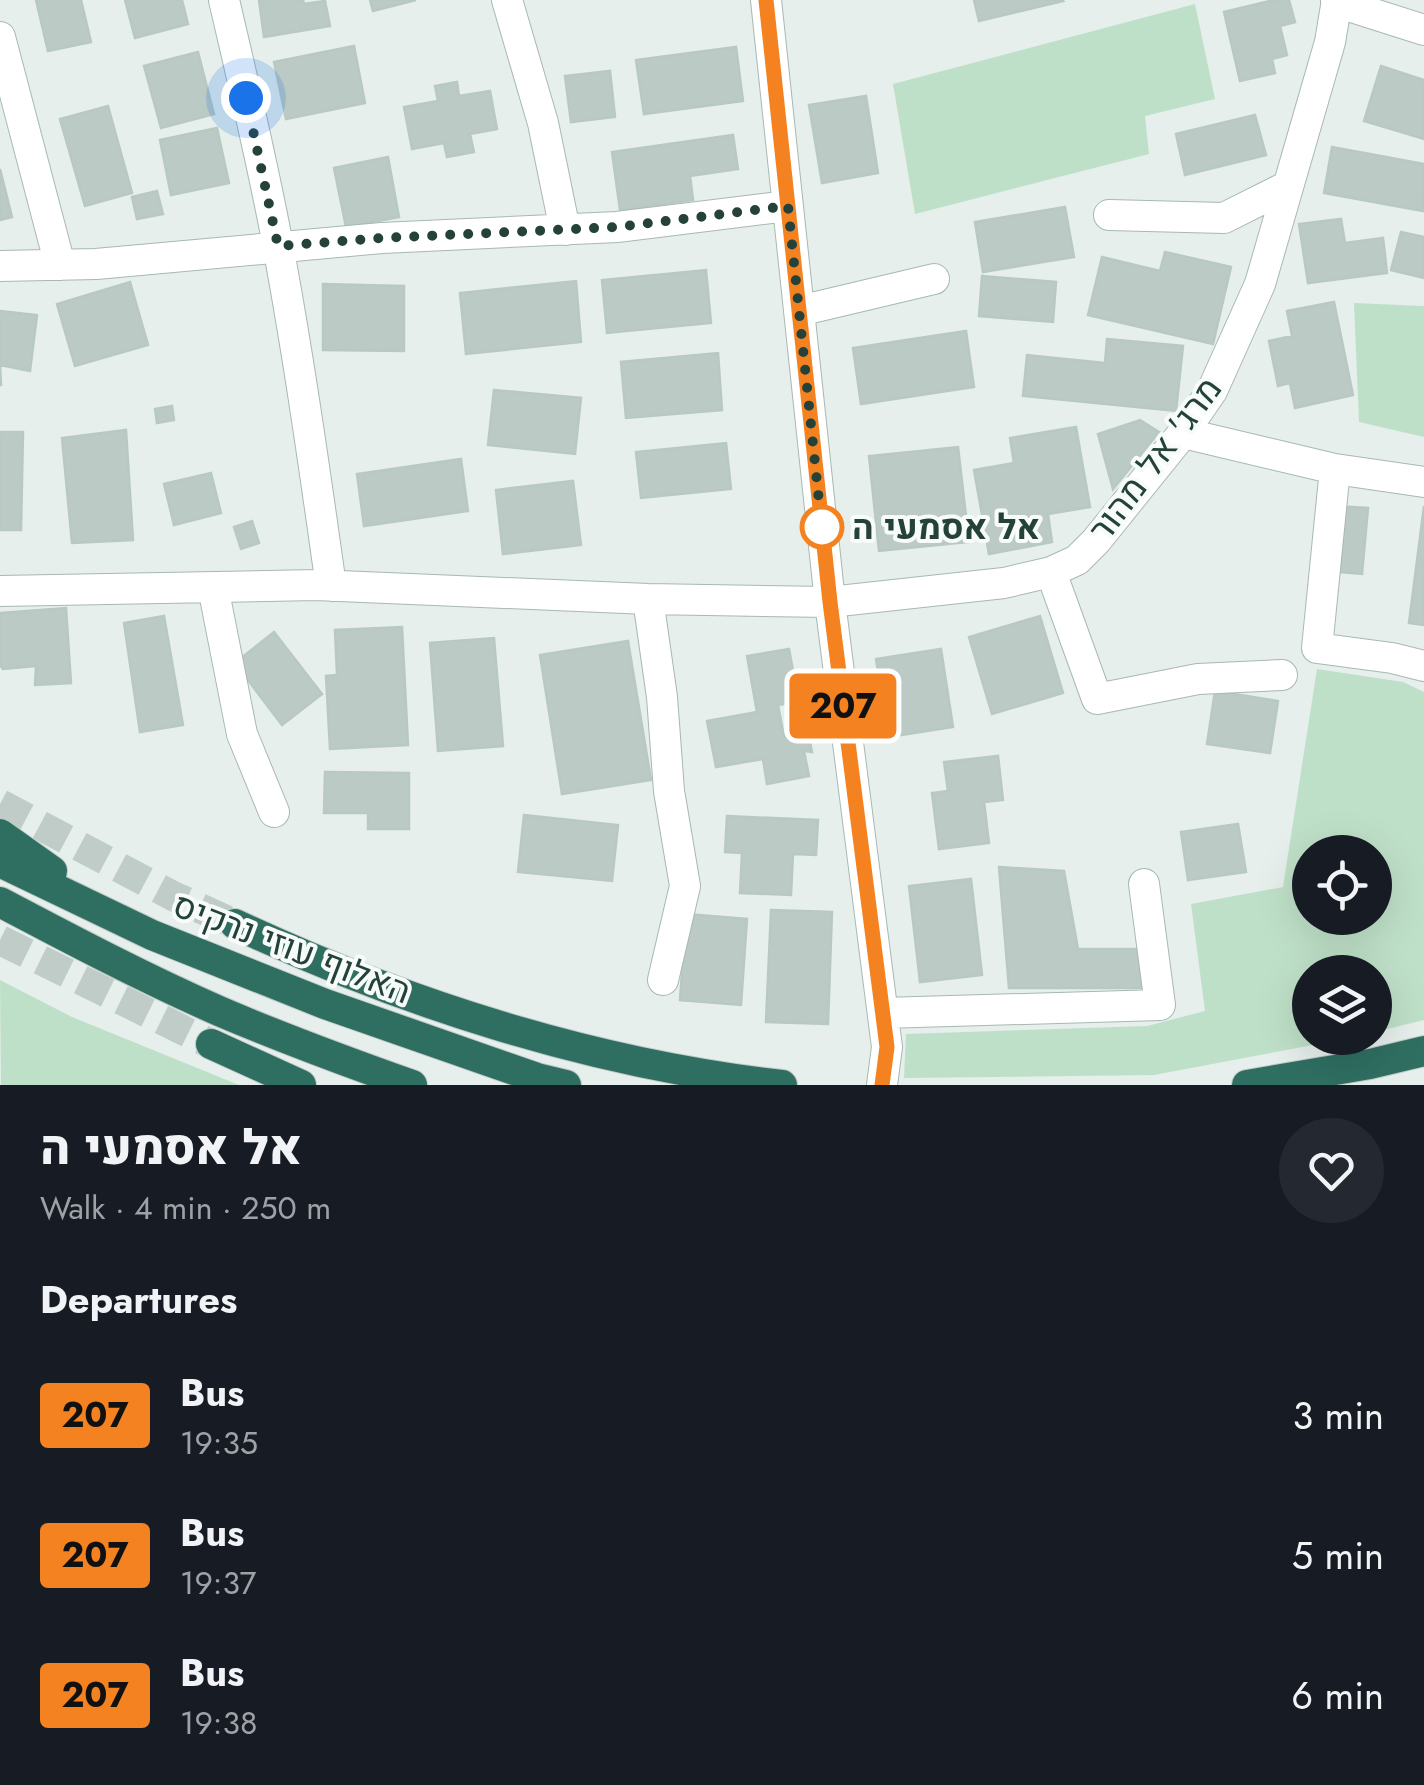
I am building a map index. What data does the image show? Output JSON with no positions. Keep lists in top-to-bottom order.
{
  "streets": {
    "highway": ["האלוף עוזי נרקיס"],
    "street": ["מרג' אל מהור"]
  },
  "places": ["אל אסמעי ה"],
  "lines": ["bus line 207"],
  "page": {
    "on_map": "207",
    "heading": [
      ["אל אסמעי ה", "Walk · 4 min · 250 m"],
      "Departures"
    ],
    "list": [
      {
        "mark": "207",
        "name": "Bus",
        "note": "19:35",
        "value": "3 min"
      },
      {
        "mark": "207",
        "name": "Bus",
        "note": "19:37",
        "value": "5 min"
      },
      {
        "mark": "207",
        "name": "Bus",
        "note": "19:38",
        "value": "6 min"
      }
    ]
  }
}
